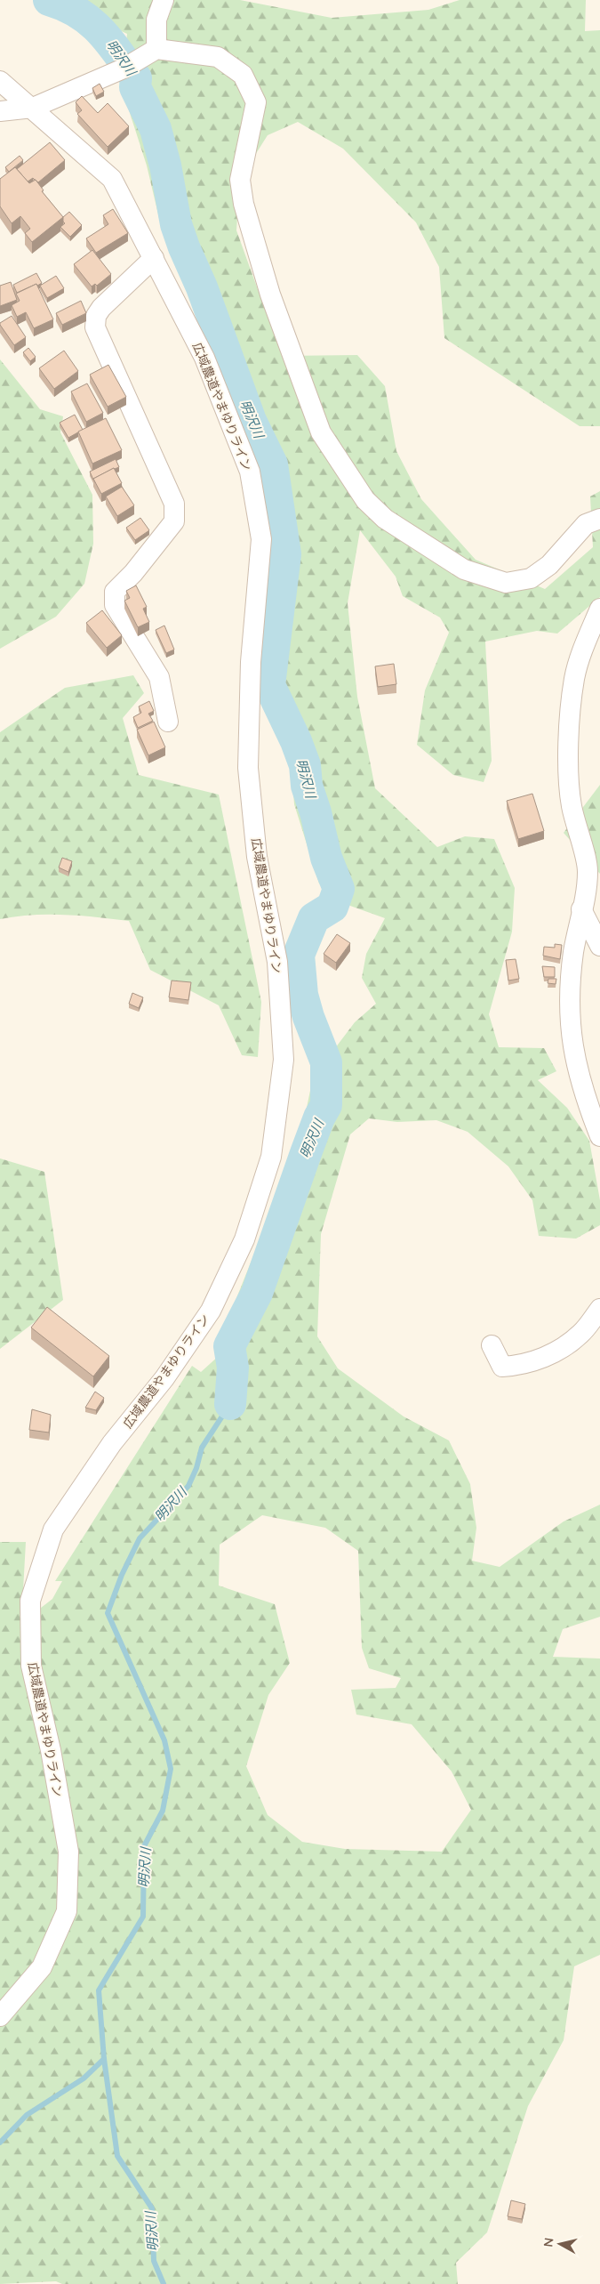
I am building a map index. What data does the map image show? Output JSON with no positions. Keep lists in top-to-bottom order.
{
  "streets": {
    "street": ["広域農道やまゆりライン"]
  },
  "water": ["明沢川"],
  "north": "left"
}
